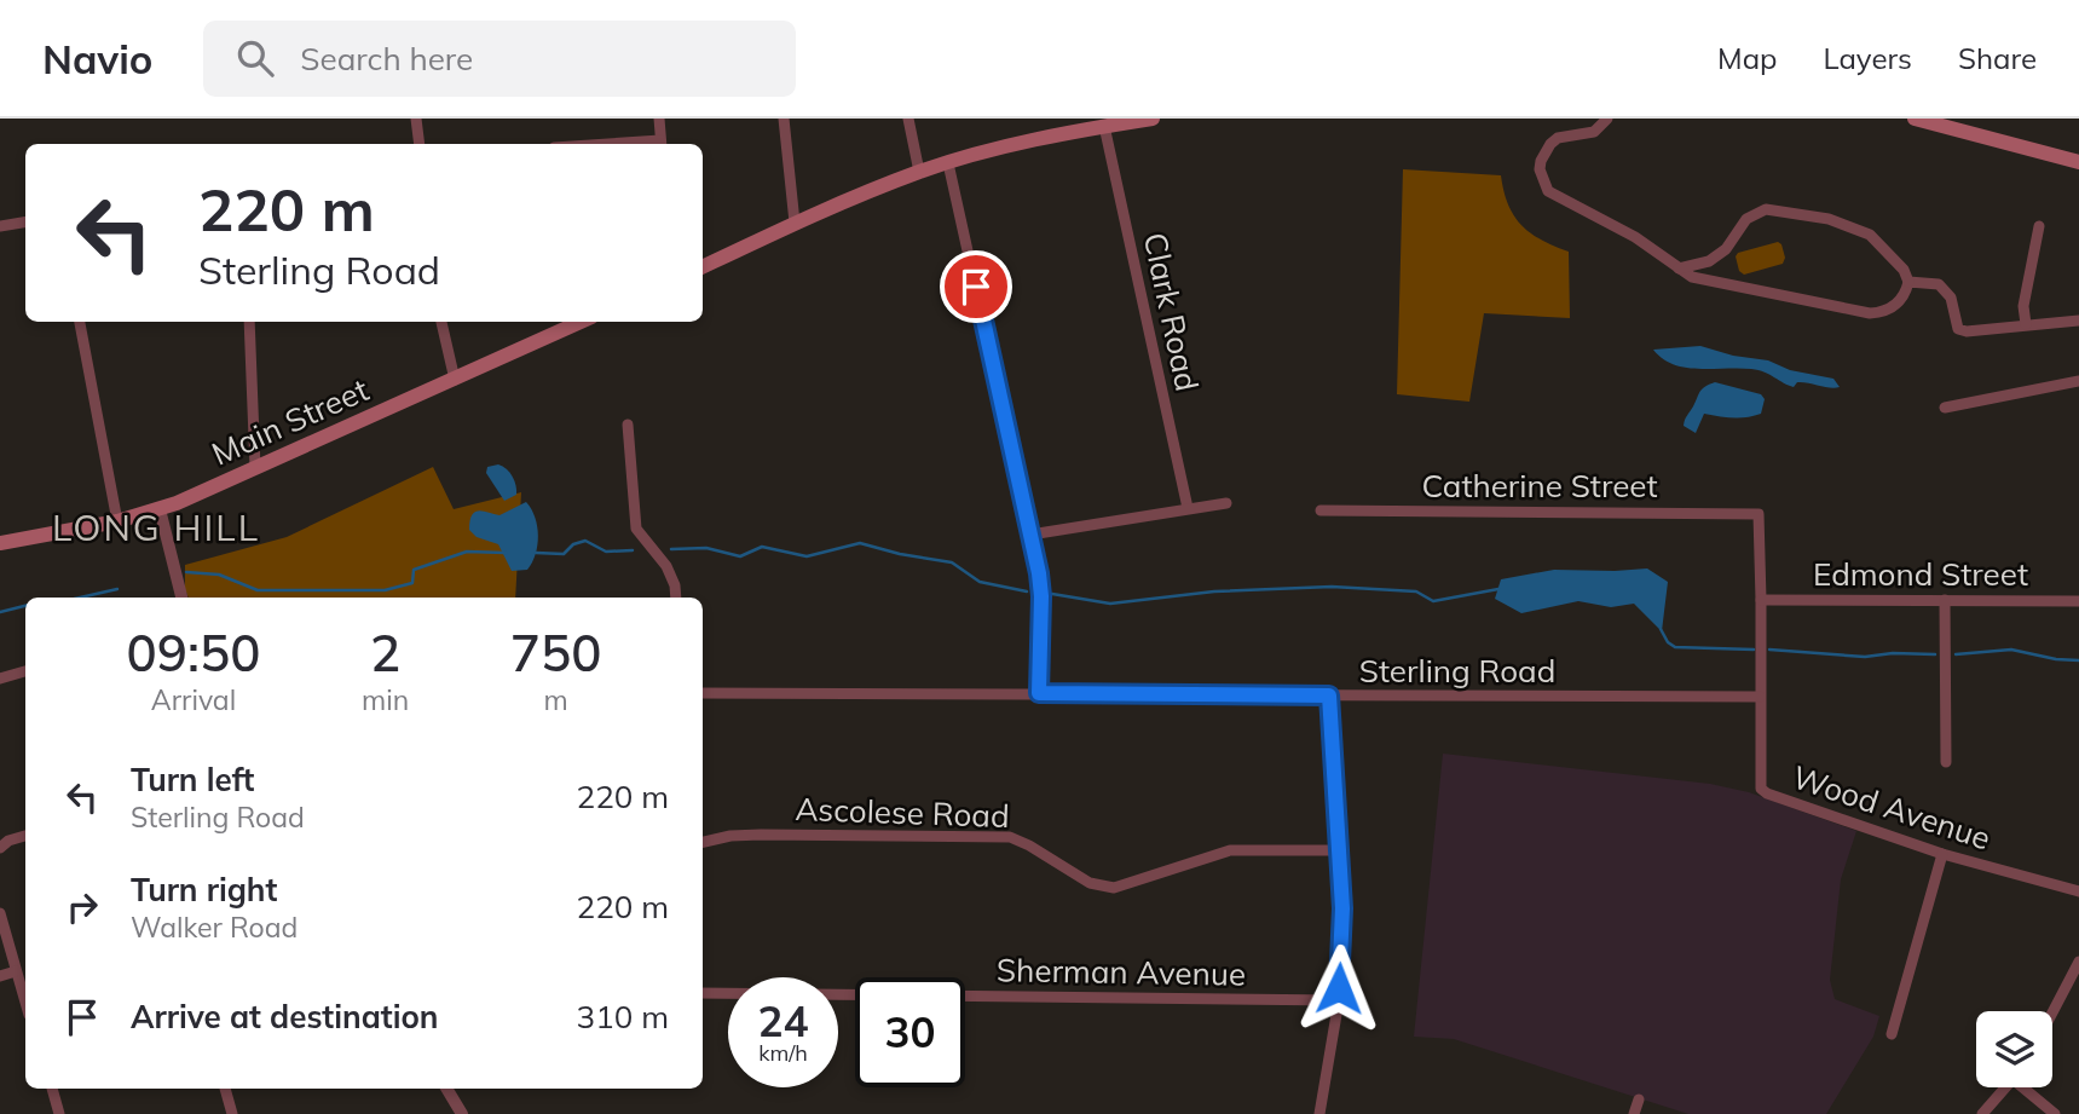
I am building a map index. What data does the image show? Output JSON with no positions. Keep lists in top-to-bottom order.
{
  "streets": {
    "main road": ["Main Street"],
    "street": [
      "Clark Road",
      "Catherine Street",
      "Edmond Street",
      "Sterling Road",
      "Wood Avenue",
      "Ascolese Road",
      "Sherman Avenue"
    ]
  },
  "crossings": [
    ["Catherine Street", "Wood Avenue"],
    ["Edmond Street", "Wood Avenue"],
    ["Sterling Road", "Wood Avenue"]
  ],
  "districts": ["LONG HILL"],
  "page": {
    "header": "Navio",
    "search": "Search here",
    "nav": ["Map", "Layers", "Share"],
    "turn": ["220 m", "Sterling Road"],
    "eta": [
      "09:50",
      "Arrival",
      "2",
      "min",
      "750",
      "m"
    ],
    "list": [
      {
        "name": "Turn left",
        "note": "Sterling Road",
        "value": "220 m"
      },
      {
        "name": "Turn right",
        "note": "Walker Road",
        "value": "220 m"
      },
      {
        "name": "Arrive at destination",
        "value": "310 m"
      }
    ],
    "speed": "24 km/h",
    "limit": "30"
  }
}
